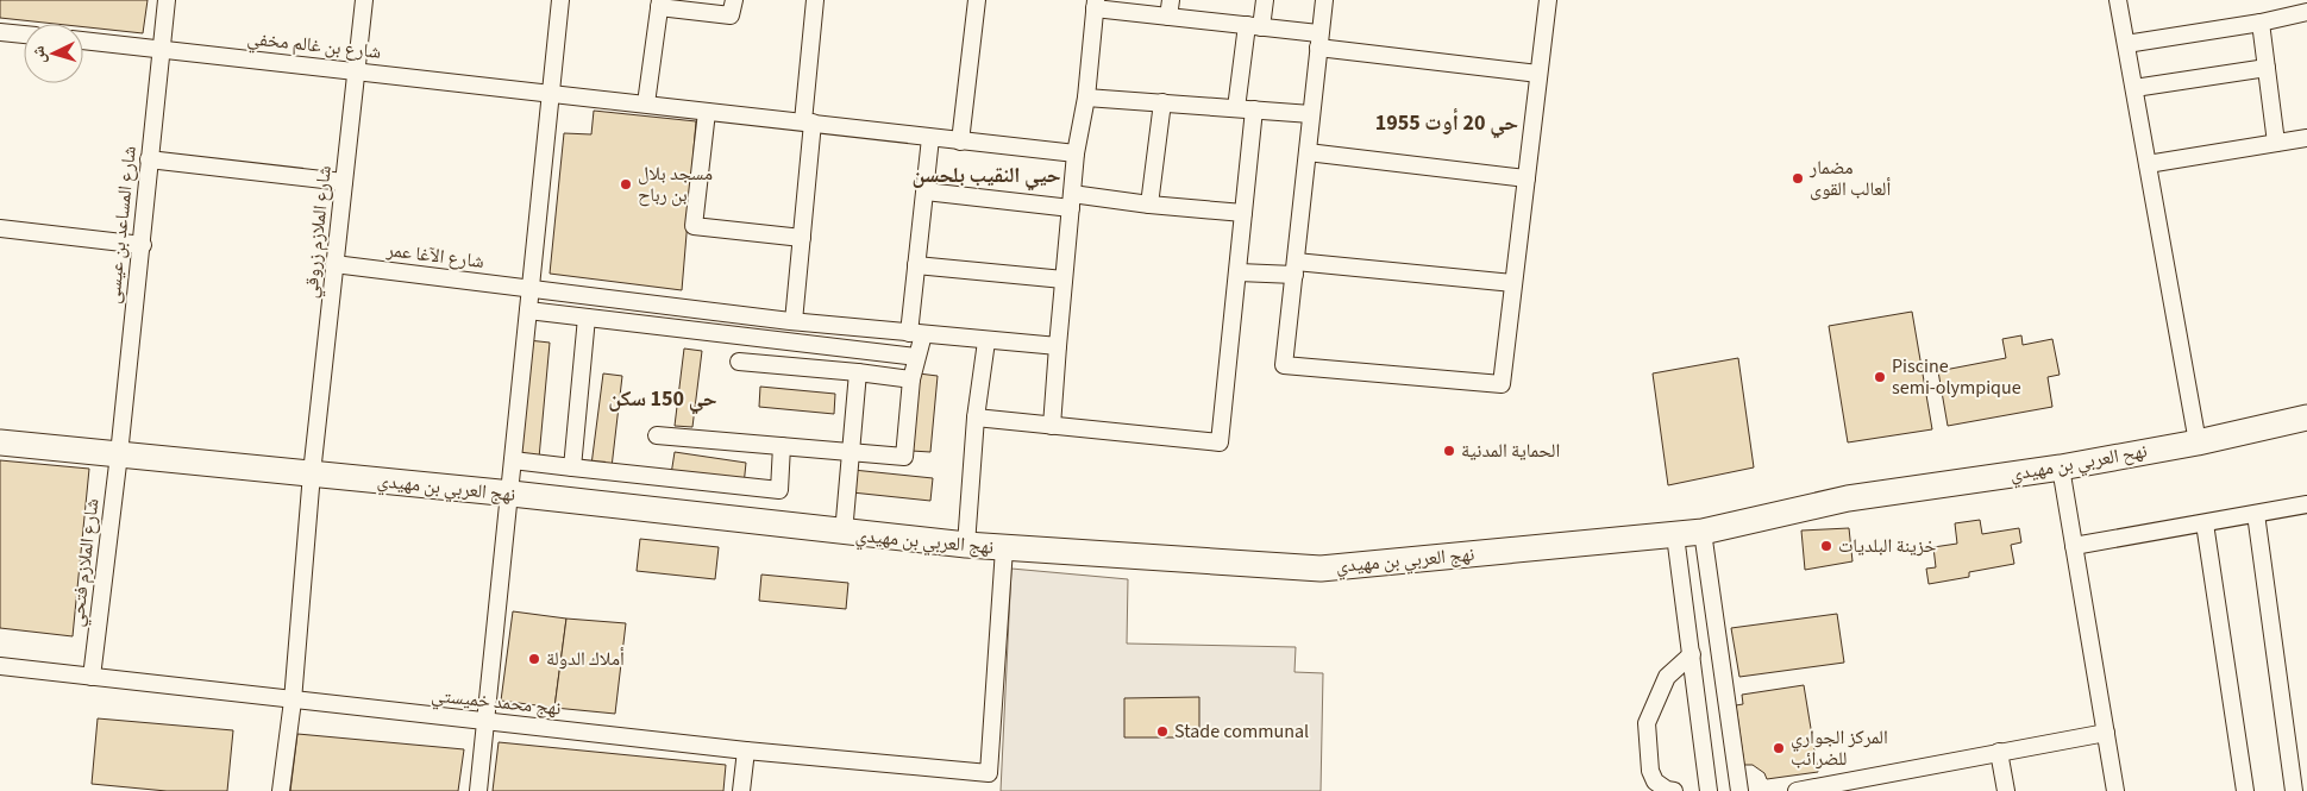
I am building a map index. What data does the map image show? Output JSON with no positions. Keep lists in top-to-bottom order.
{
  "streets": {
    "main road": ["نهح العربي بن مهيدي", "نهج العربي بن مهيدي"],
    "street": [
      "شارع بن غالم مخفي",
      "شارع المساعد بن عيسى",
      "شارع الملازم زروقي",
      "شارع الآغا عمر",
      "شارع الملازم فتحي",
      "نهج محمد خميستي"
    ]
  },
  "crossings": [
    ["شارع بن غالم مخفي", "شارع المساعد بن عيسى"],
    ["شارع بن غالم مخفي", "شارع الملازم زروقي"],
    ["شارع المساعد بن عيسى", "نهج العربي بن مهيدي"],
    ["شارع المساعد بن عيسى", "شارع الملازم فتحي"],
    ["شارع الملازم زروقي", "شارع الآغا عمر"],
    ["شارع الملازم زروقي", "نهج العربي بن مهيدي"],
    ["شارع الملازم زروقي", "نهج محمد خميستي"],
    ["نهح العربي بن مهيدي", "نهج العربي بن مهيدي"],
    ["نهج العربي بن مهيدي", "شارع الملازم فتحي"],
    ["نهج العربي بن مهيدي", "نهج محمد خميستي"],
    ["شارع الملازم فتحي", "نهج محمد خميستي"]
  ],
  "districts": ["حي 20 أوت 1955", "حيي النقيب بلحسن", "حي 150 سكن"],
  "places": [
    "مضمار ألعالب القوى",
    "مسجد بلال بن رباح",
    "Piscine semi-olympique",
    "الحماية المدنية",
    "خزينة البلديات",
    "أملاك الدولة",
    "Stade communal",
    "المركز الجواري للضرائب"
  ],
  "north": "left"
}
